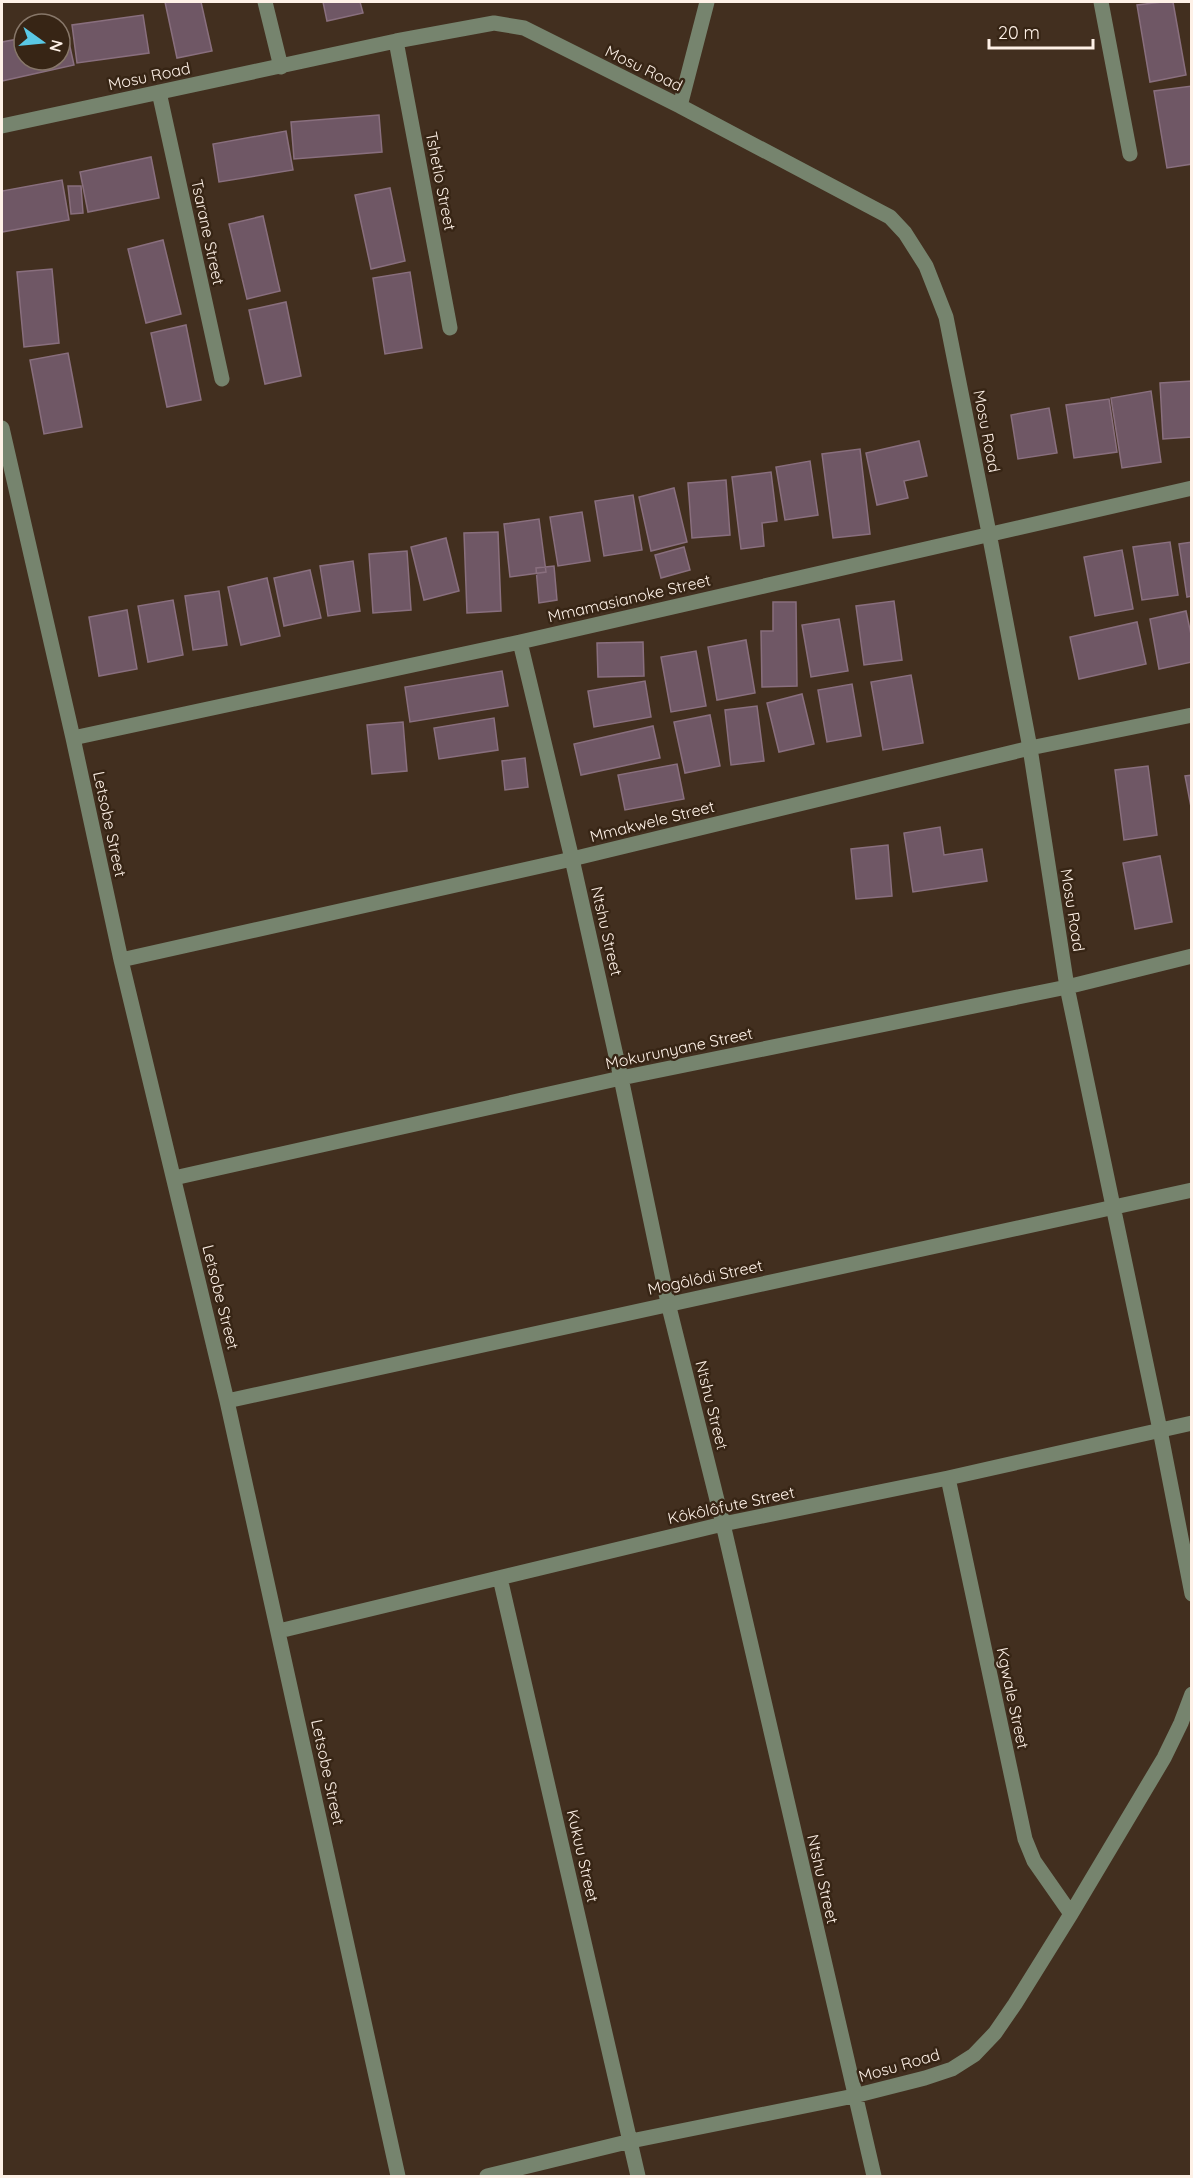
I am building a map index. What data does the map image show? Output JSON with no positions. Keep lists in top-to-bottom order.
{
  "streets": {
    "street": [
      "Mosu Road",
      "Tshetlo Street",
      "Tsarane Street",
      "Mmamasianoke Street",
      "Mmakwele Street",
      "Letsobe Street",
      "Ntshu Street",
      "Mokurunyane Street",
      "Mogôlôdi Street",
      "Kôkôlôfute Street",
      "Kgwale Street",
      "Kukuu Street"
    ]
  },
  "crossings": [
    ["Mosu Road", "Tshetlo Street"],
    ["Mosu Road", "Tsarane Street"],
    ["Mosu Road", "Mmamasianoke Street"],
    ["Mosu Road", "Mmakwele Street"],
    ["Mosu Road", "Ntshu Street"],
    ["Mosu Road", "Mokurunyane Street"],
    ["Mosu Road", "Mogôlôdi Street"],
    ["Mosu Road", "Kôkôlôfute Street"],
    ["Mosu Road", "Kgwale Street"],
    ["Mosu Road", "Kukuu Street"],
    ["Mmamasianoke Street", "Letsobe Street"],
    ["Mmamasianoke Street", "Ntshu Street"],
    ["Mmakwele Street", "Letsobe Street"],
    ["Mmakwele Street", "Ntshu Street"],
    ["Letsobe Street", "Mokurunyane Street"],
    ["Letsobe Street", "Mogôlôdi Street"],
    ["Letsobe Street", "Kôkôlôfute Street"],
    ["Ntshu Street", "Mokurunyane Street"],
    ["Ntshu Street", "Mogôlôdi Street"],
    ["Ntshu Street", "Kôkôlôfute Street"],
    ["Kôkôlôfute Street", "Kgwale Street"],
    ["Kôkôlôfute Street", "Kukuu Street"]
  ],
  "scale_bar": "20 m",
  "north": "right"
}
